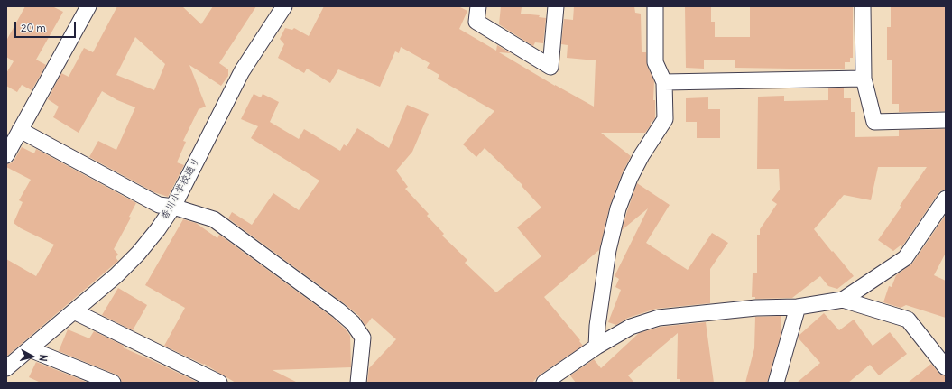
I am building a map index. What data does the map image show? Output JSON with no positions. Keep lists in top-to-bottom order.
{
  "streets": {
    "street": ["香川小学校通り"]
  },
  "scale_bar": "20 m",
  "north": "right"
}
